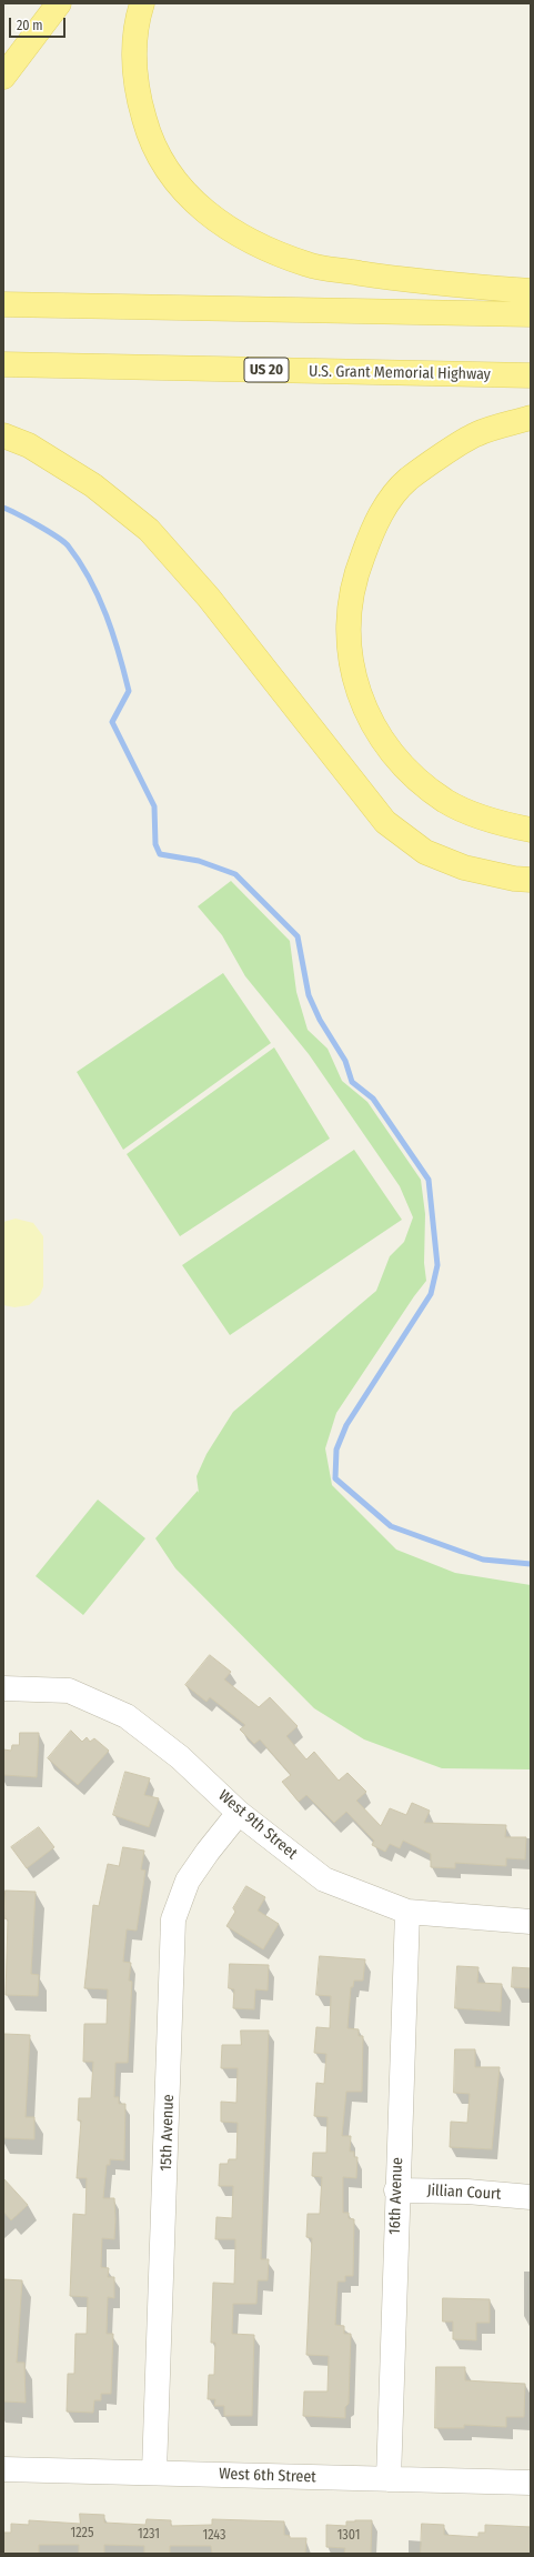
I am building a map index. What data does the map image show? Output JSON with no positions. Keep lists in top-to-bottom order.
{
  "streets": {
    "main road": ["US 20", "U.S. Grant Memorial Highway"],
    "street": [
      "West 9th Street",
      "15th Avenue",
      "Jillian Court",
      "16th Avenue",
      "West 6th Street"
    ]
  },
  "crossings": [
    ["West 9th Street", "15th Avenue"],
    ["West 9th Street", "16th Avenue"],
    ["15th Avenue", "West 6th Street"],
    ["Jillian Court", "16th Avenue"],
    ["16th Avenue", "West 6th Street"]
  ],
  "house_numbers": [
    "1225",
    "1231",
    "1243",
    "1301"
  ],
  "scale_bar": "20 m"
}
